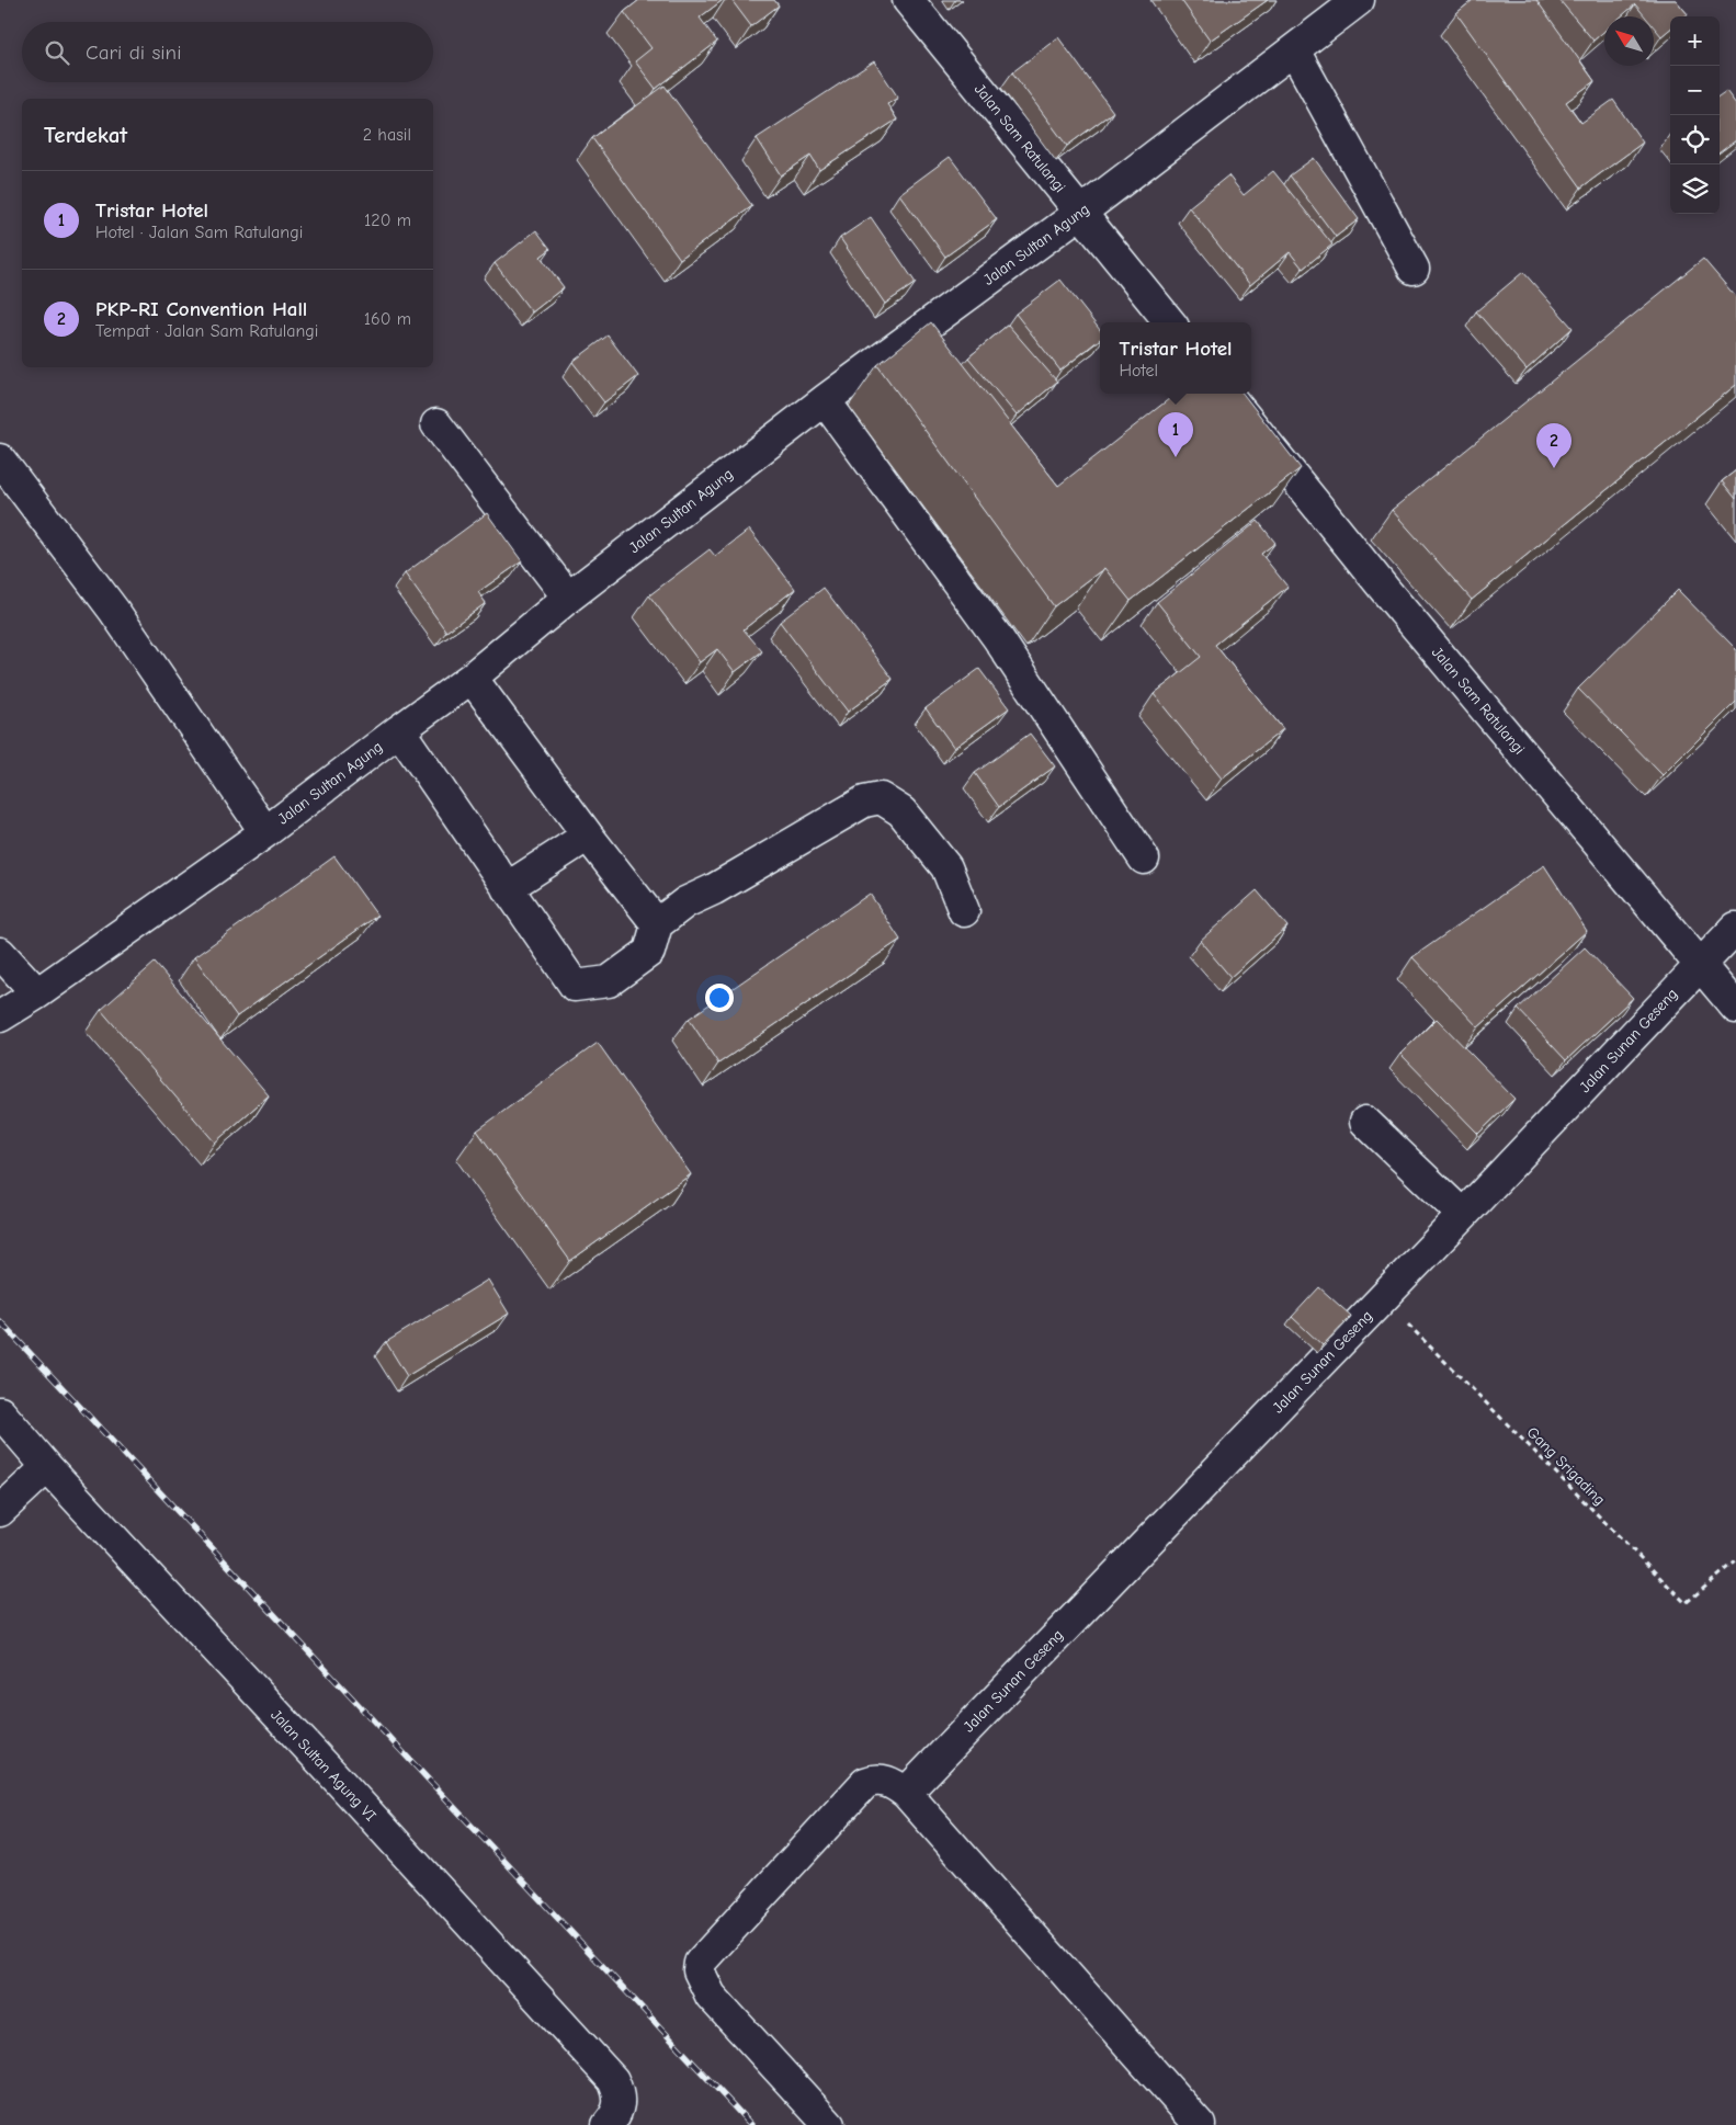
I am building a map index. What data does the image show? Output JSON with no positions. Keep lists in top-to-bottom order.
{
  "streets": {
    "street": [
      "Jalan Sam Ratulangi",
      "Jalan Sultan Agung",
      "Jalan Sunan Geseng",
      "Jalan Sultan Agung VI"
    ],
    "path": ["Gang Srigading"]
  },
  "crossings": [
    ["Jalan Sam Ratulangi", "Jalan Sultan Agung"],
    ["Jalan Sam Ratulangi", "Jalan Sunan Geseng"],
    ["Jalan Sunan Geseng", "Gang Srigading"]
  ],
  "north": "top left",
  "page": {
    "map_buttons": ["+", "−"],
    "search": "Cari di sini",
    "heading": ["Terdekat", "2 hasil"],
    "list": [
      {
        "mark": "1",
        "name": "Tristar Hotel",
        "note": "Hotel · Jalan Sam Ratulangi",
        "value": "120 m"
      },
      {
        "mark": "2",
        "name": "PKP-RI Convention Hall",
        "note": "Tempat · Jalan Sam Ratulangi",
        "value": "160 m"
      }
    ],
    "popup": ["Tristar Hotel", "Hotel"],
    "pins": ["1", "2"]
  }
}
